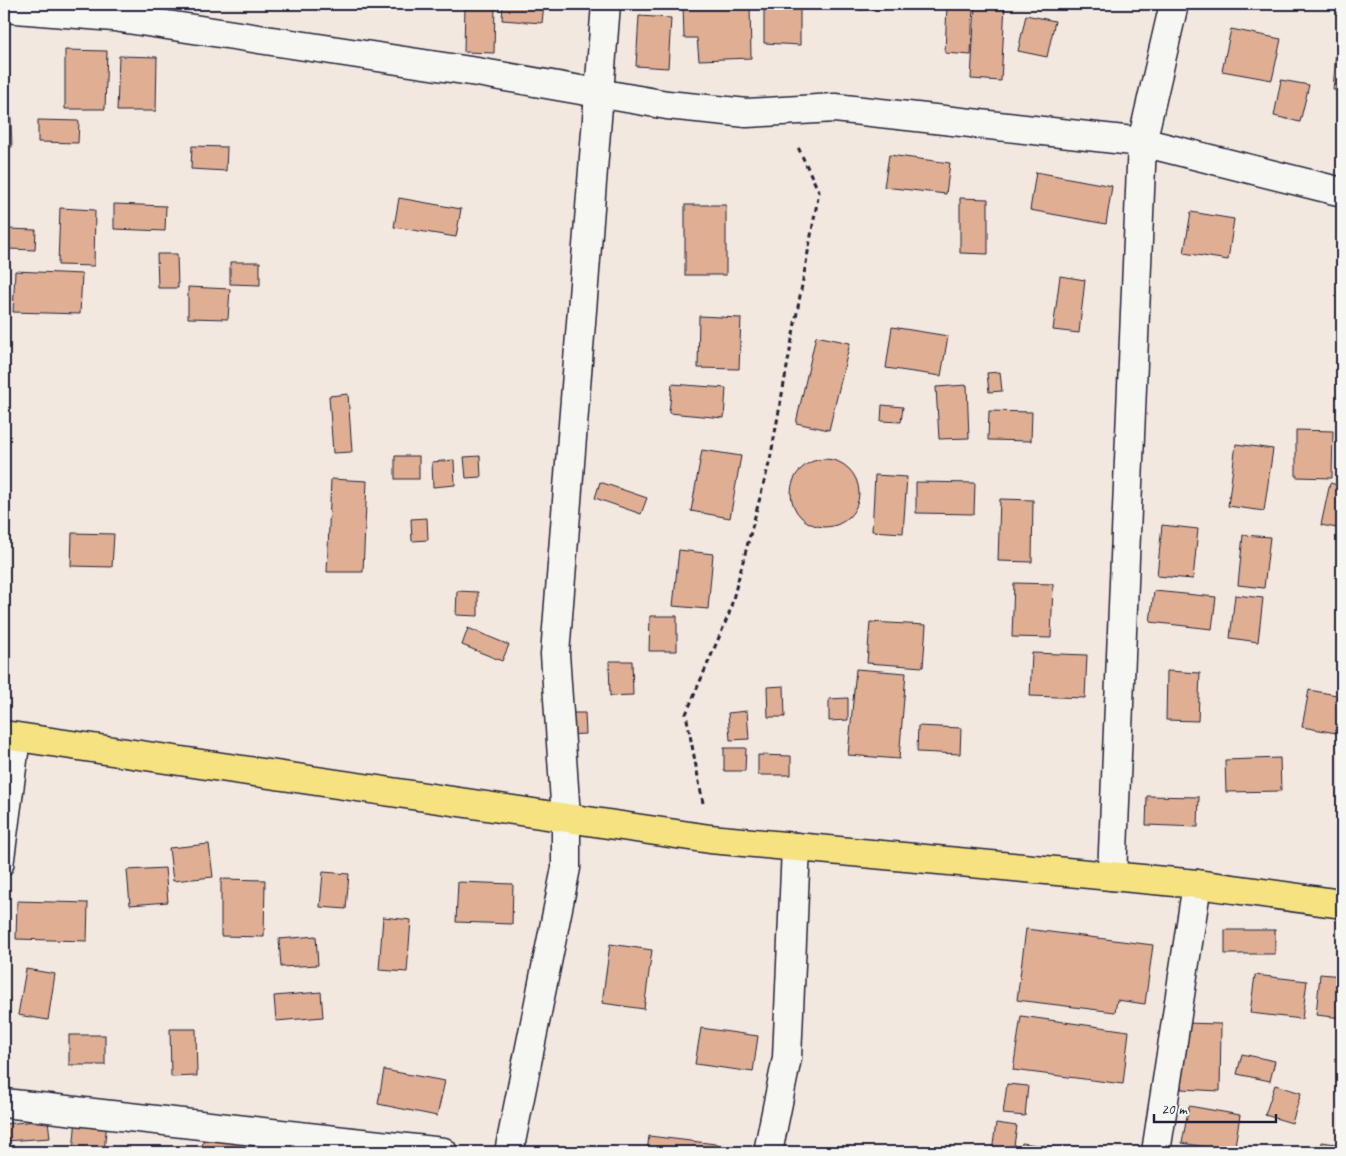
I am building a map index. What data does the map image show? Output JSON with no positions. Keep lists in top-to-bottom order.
{
  "scale_bar": "20 m"
}
